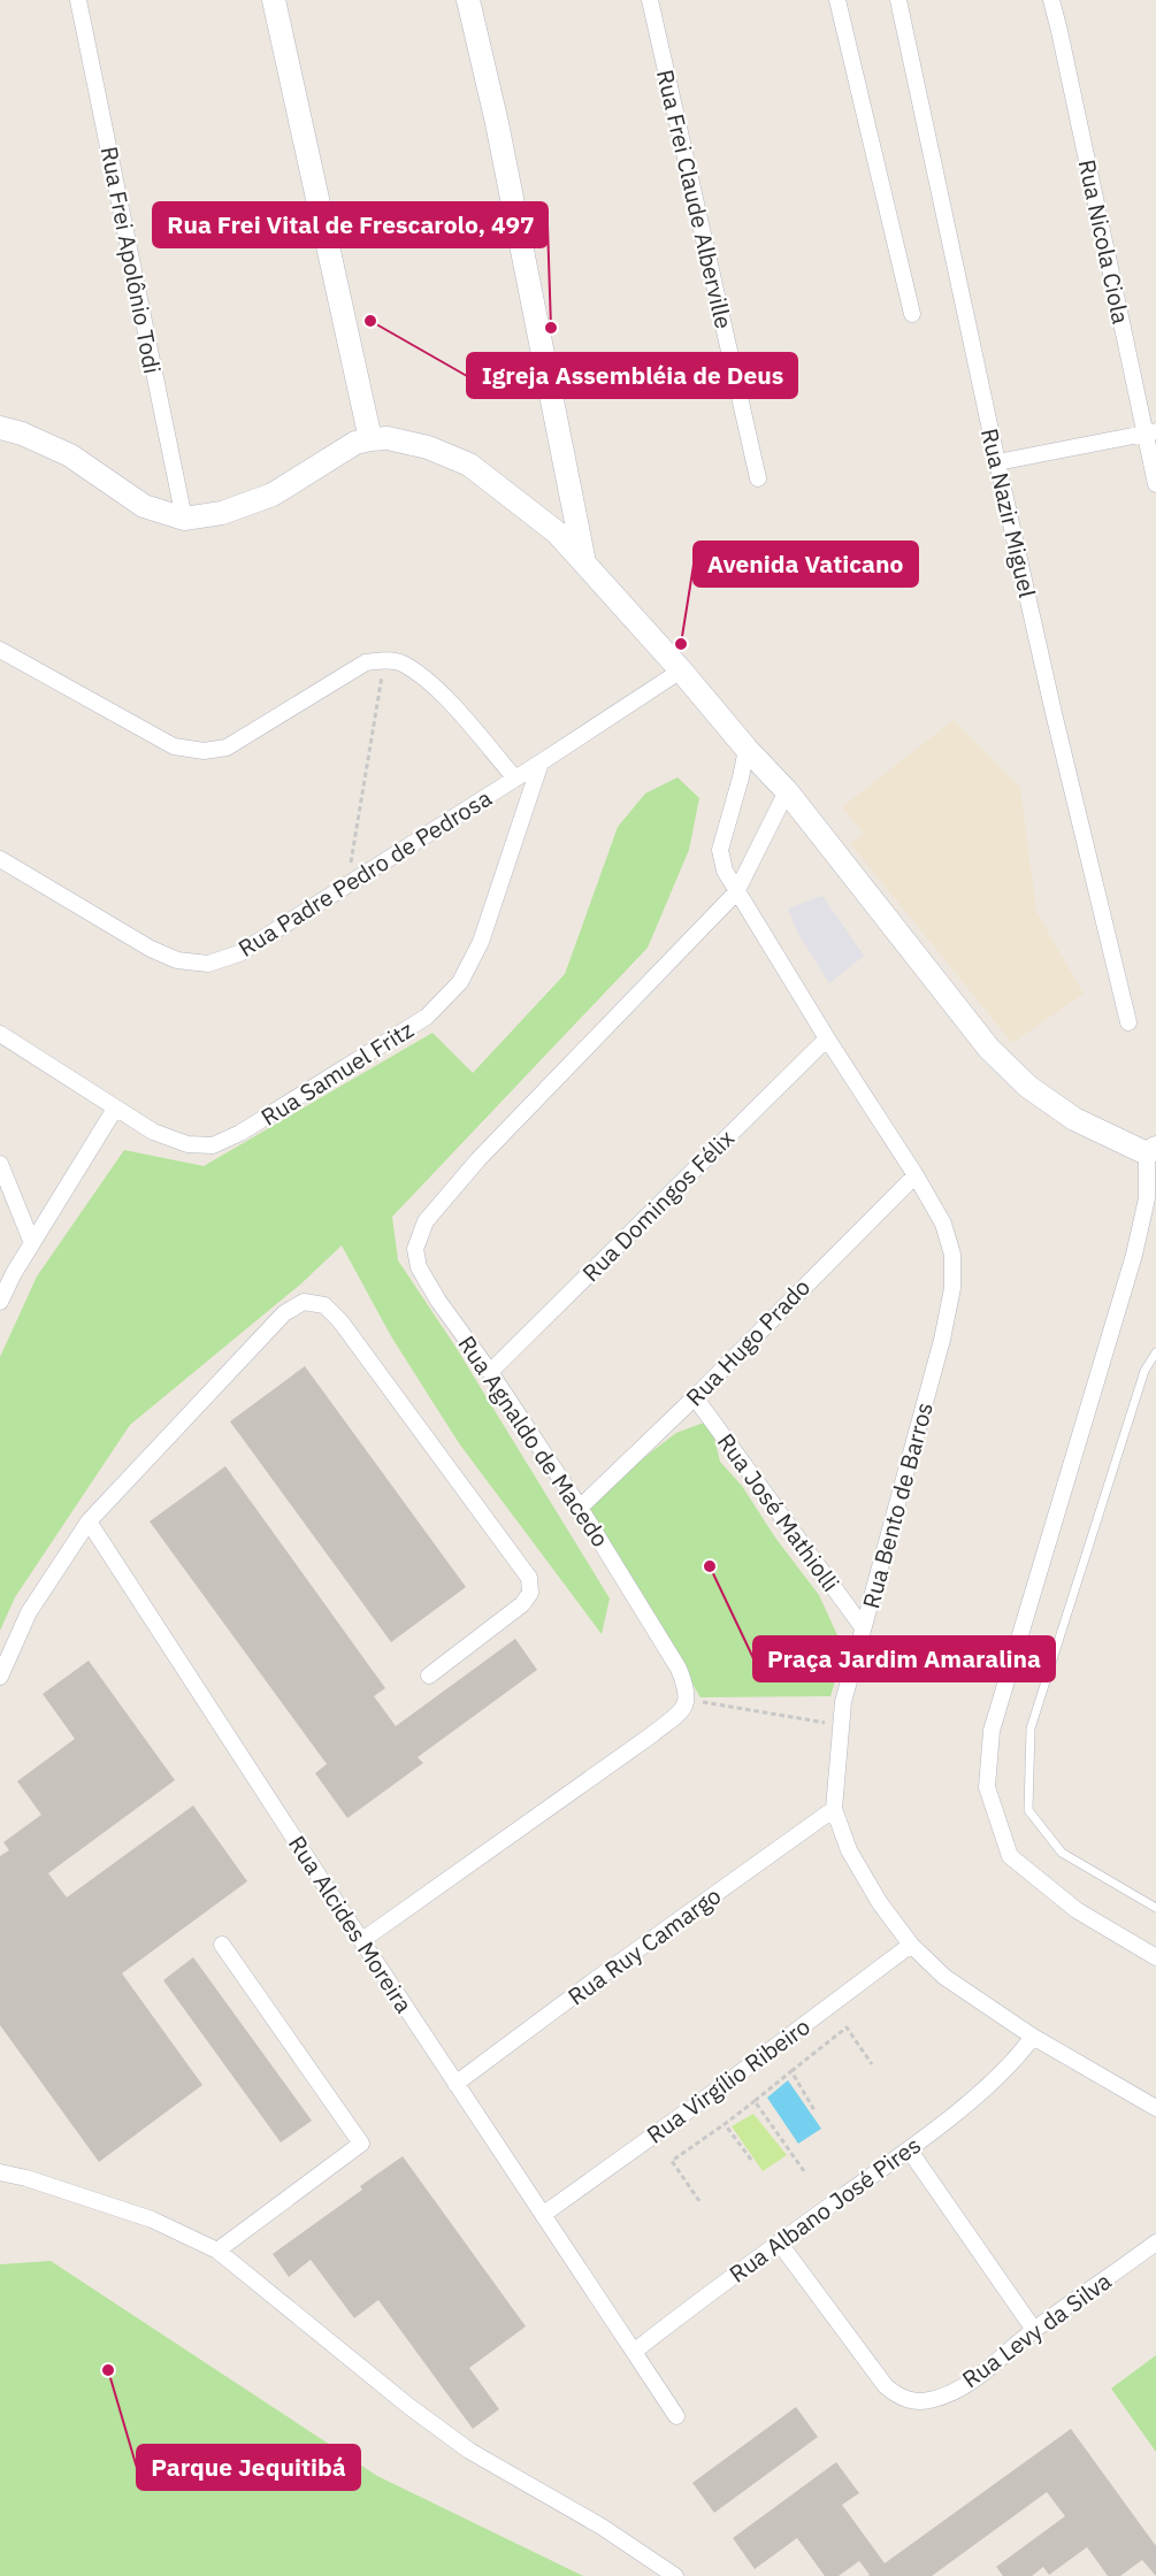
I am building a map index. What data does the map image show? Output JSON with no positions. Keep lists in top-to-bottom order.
{
  "streets": {
    "street": [
      "Rua Frei Claude Alberville",
      "Rua Nicola Ciola",
      "Rua Frei Apolônio Todi",
      "Rua Nazir Miguel",
      "Rua Padre Pedro de Pedrosa",
      "Rua Samuel Fritz",
      "Rua Domingos Félix",
      "Rua Hugo Prado",
      "Rua Agnaldo de Macedo",
      "Rua Bento de Barros",
      "Rua José Mathiolli",
      "Rua Alcides Moreira",
      "Rua Ruy Camargo",
      "Rua Virgílio Ribeiro",
      "Rua Albano José Pires",
      "Rua Levy da Silva"
    ]
  },
  "crossings": [
    ["Rua Padre Pedro de Pedrosa", "Rua Samuel Fritz"],
    ["Rua Domingos Félix", "Rua Agnaldo de Macedo"],
    ["Rua Domingos Félix", "Rua Bento de Barros"],
    ["Rua Hugo Prado", "Rua Agnaldo de Macedo"],
    ["Rua Hugo Prado", "Rua Bento de Barros"],
    ["Rua Hugo Prado", "Rua José Mathiolli"],
    ["Rua Agnaldo de Macedo", "Rua Bento de Barros"],
    ["Rua Bento de Barros", "Rua José Mathiolli"],
    ["Rua Bento de Barros", "Rua Ruy Camargo"],
    ["Rua Bento de Barros", "Rua Virgílio Ribeiro"],
    ["Rua Bento de Barros", "Rua Albano José Pires"],
    ["Rua Alcides Moreira", "Rua Ruy Camargo"],
    ["Rua Alcides Moreira", "Rua Virgílio Ribeiro"],
    ["Rua Alcides Moreira", "Rua Albano José Pires"],
    ["Rua Albano José Pires", "Rua Levy da Silva"]
  ],
  "places": [
    "Igreja Assembléia de Deus",
    "Rua Frei Vital de Frescarolo, 497",
    "Avenida Vaticano",
    "Praça Jardim Amaralina",
    "Parque Jequitibá"
  ]
}
